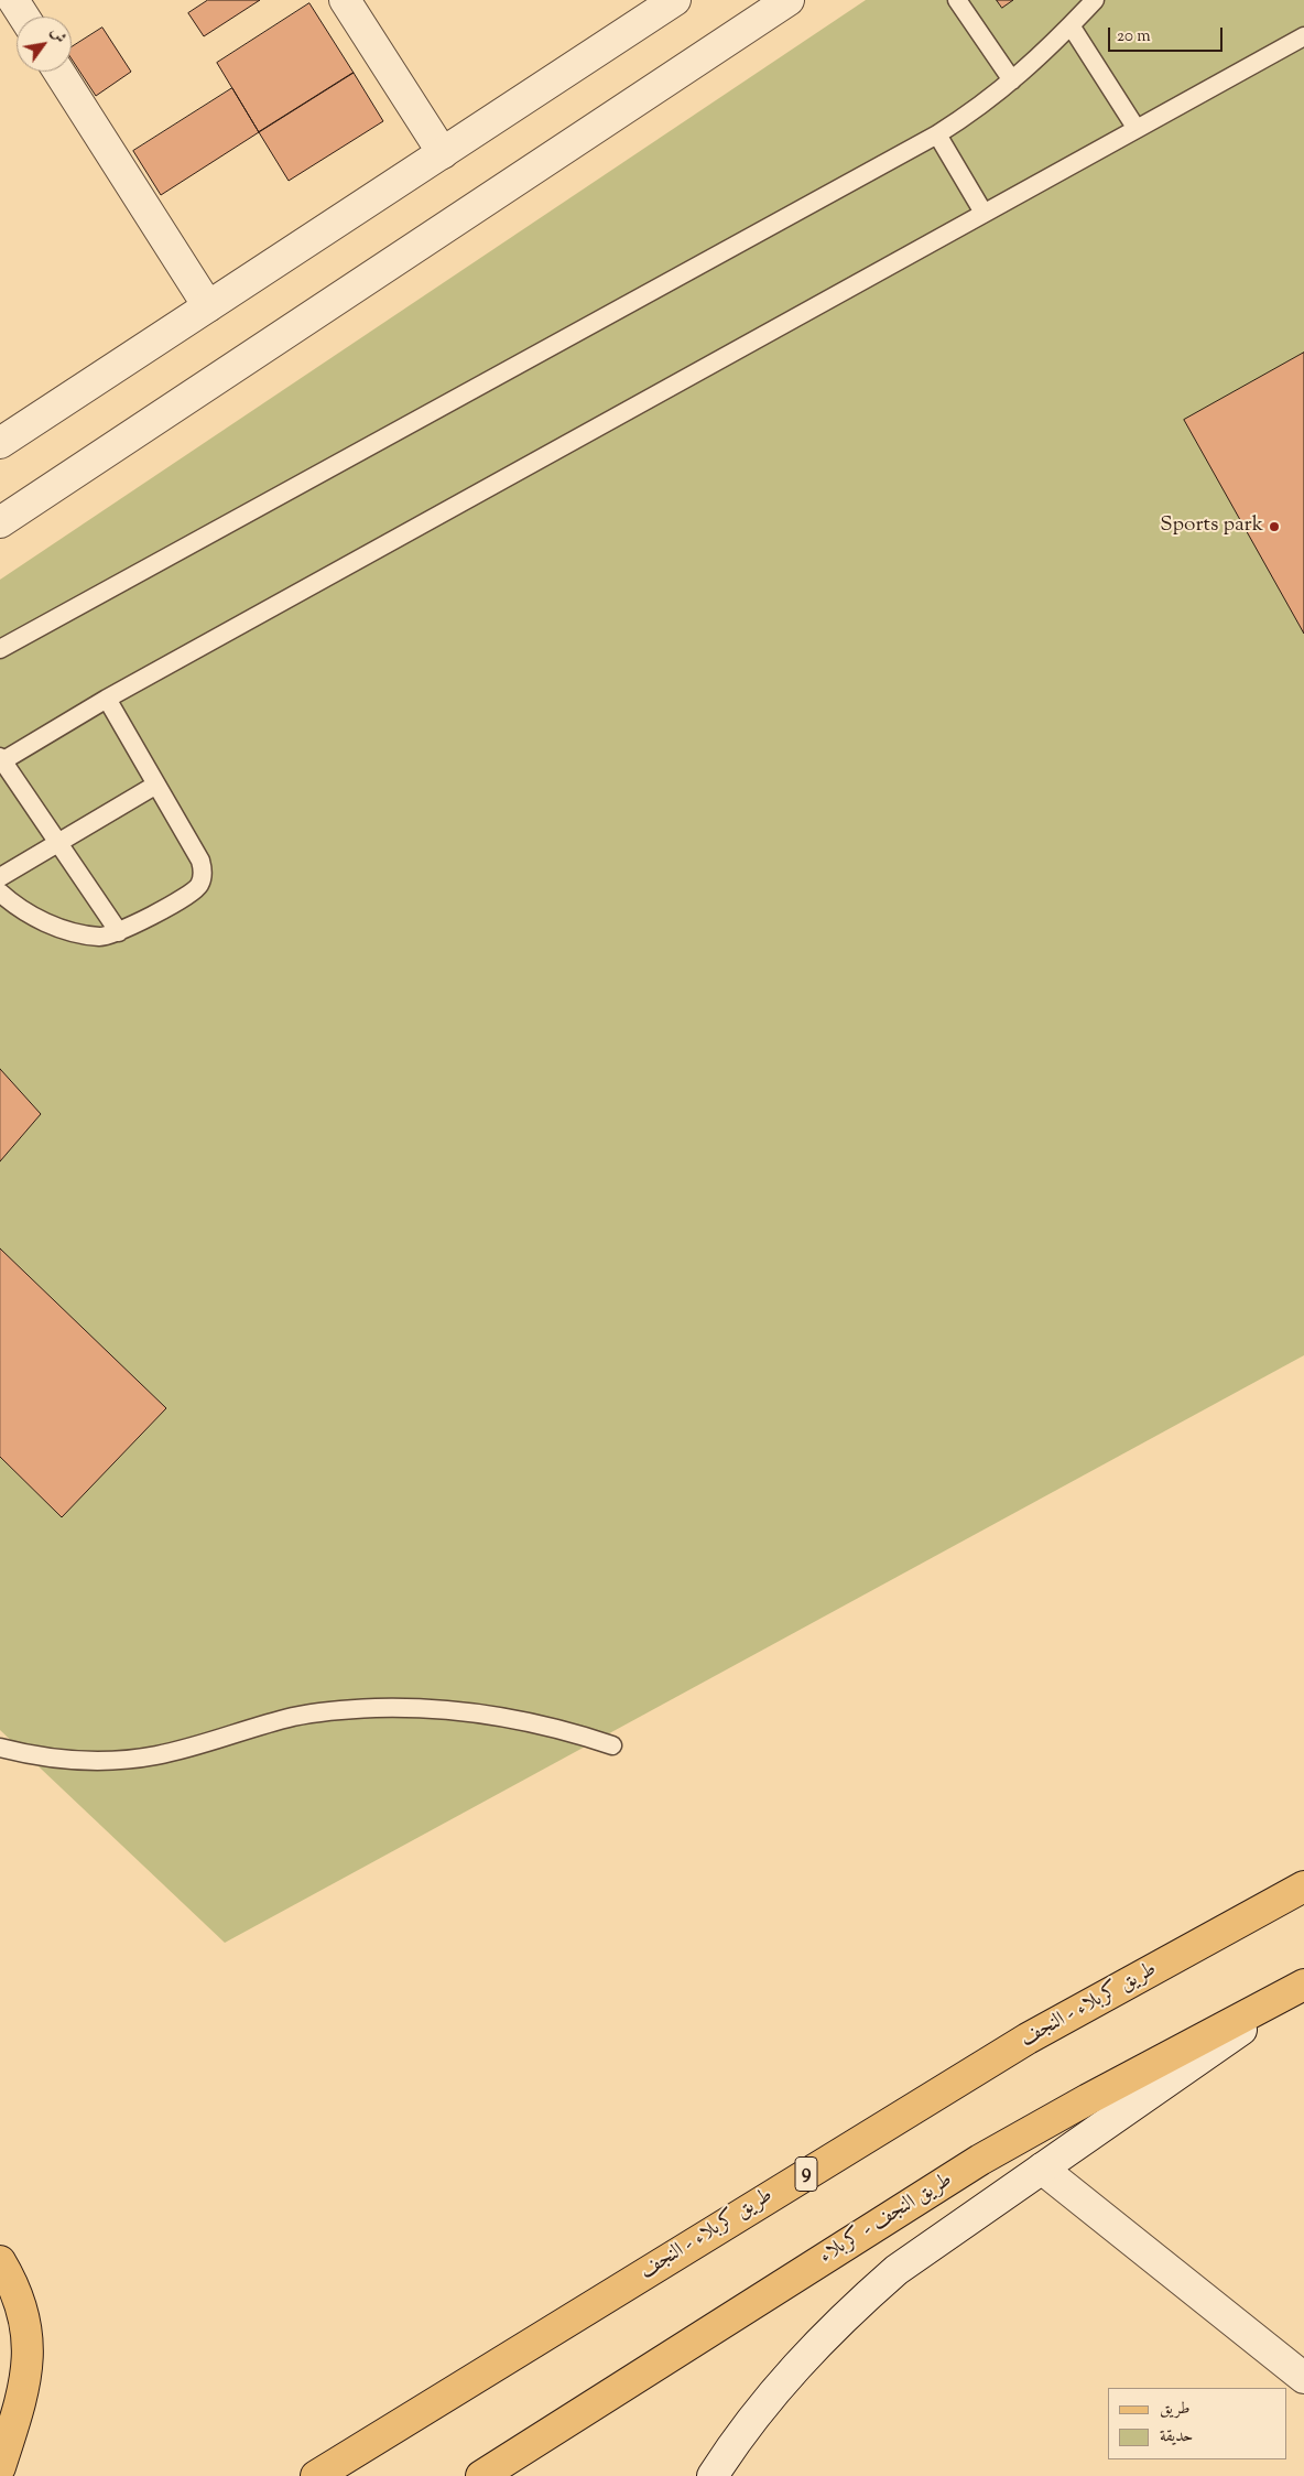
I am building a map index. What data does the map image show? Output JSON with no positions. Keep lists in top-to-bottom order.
{
  "streets": {
    "main road": ["طريق کربلاء - النجف", "9", "طريق النجف - کربلاء"]
  },
  "places": ["Sports park"],
  "legend": ["طريق", "حديقة"],
  "scale_bar": "20 m",
  "north": "top right"
}
